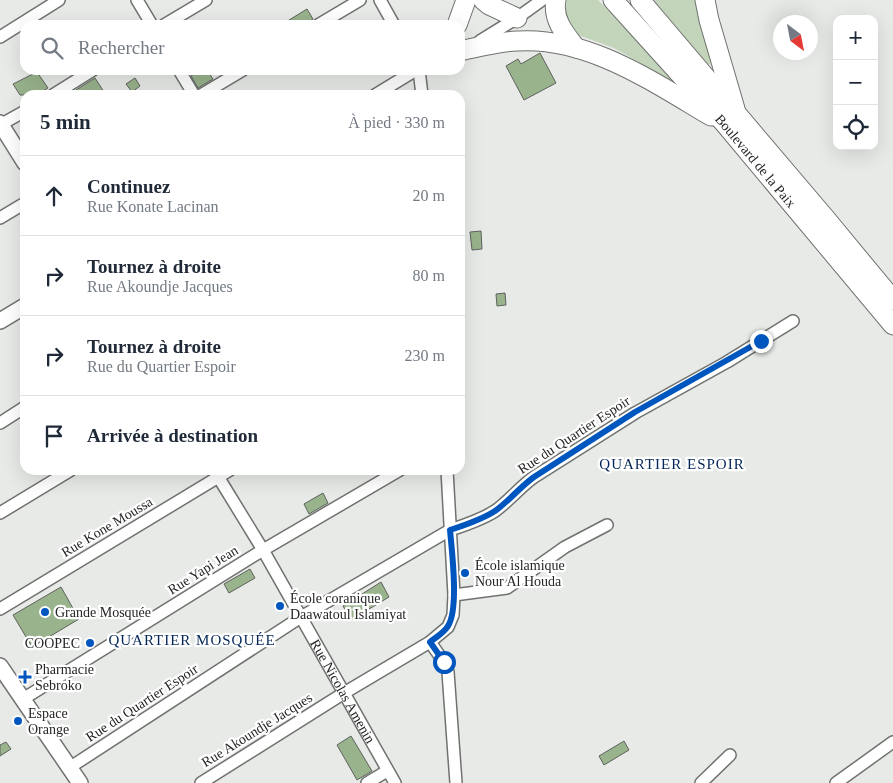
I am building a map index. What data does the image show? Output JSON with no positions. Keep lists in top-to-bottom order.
{
  "streets": {
    "main road": ["Boulevard de la Paix"],
    "street": [
      "Rue du Quartier Espoir",
      "Rue Kone Moussa",
      "Rue Yapi Jean",
      "Rue Nicolas Amenin",
      "Rue Akoundje Jacques"
    ]
  },
  "crossings": [
    ["Rue du Quartier Espoir", "Rue Nicolas Amenin"],
    ["Rue du Quartier Espoir", "Rue Akoundje Jacques"],
    ["Rue Yapi Jean", "Rue Nicolas Amenin"],
    ["Rue Nicolas Amenin", "Rue Akoundje Jacques"]
  ],
  "districts": ["QUARTIER ESPOIR", "QUARTIER MOSQUÉE"],
  "places": {
    "other": [
      "École islamique Nour Al Houda",
      "École coranique Daawatoul Islamiyat",
      "Grande Mosquée",
      "COOPEC",
      "Espace Orange"
    ],
    "health": ["Pharmacie Sebroko"]
  },
  "north": "bottom right",
  "page": {
    "map_buttons": ["+", "−"],
    "search": "Rechercher",
    "heading": ["5 min", "À pied · 330 m"],
    "list": [
      ["Continuez", "Rue Konate Lacinan", "20 m"],
      ["Tournez à droite", "Rue Akoundje Jacques", "80 m"],
      ["Tournez à droite", "Rue du Quartier Espoir", "230 m"],
      "Arrivée à destination"
    ]
  }
}
